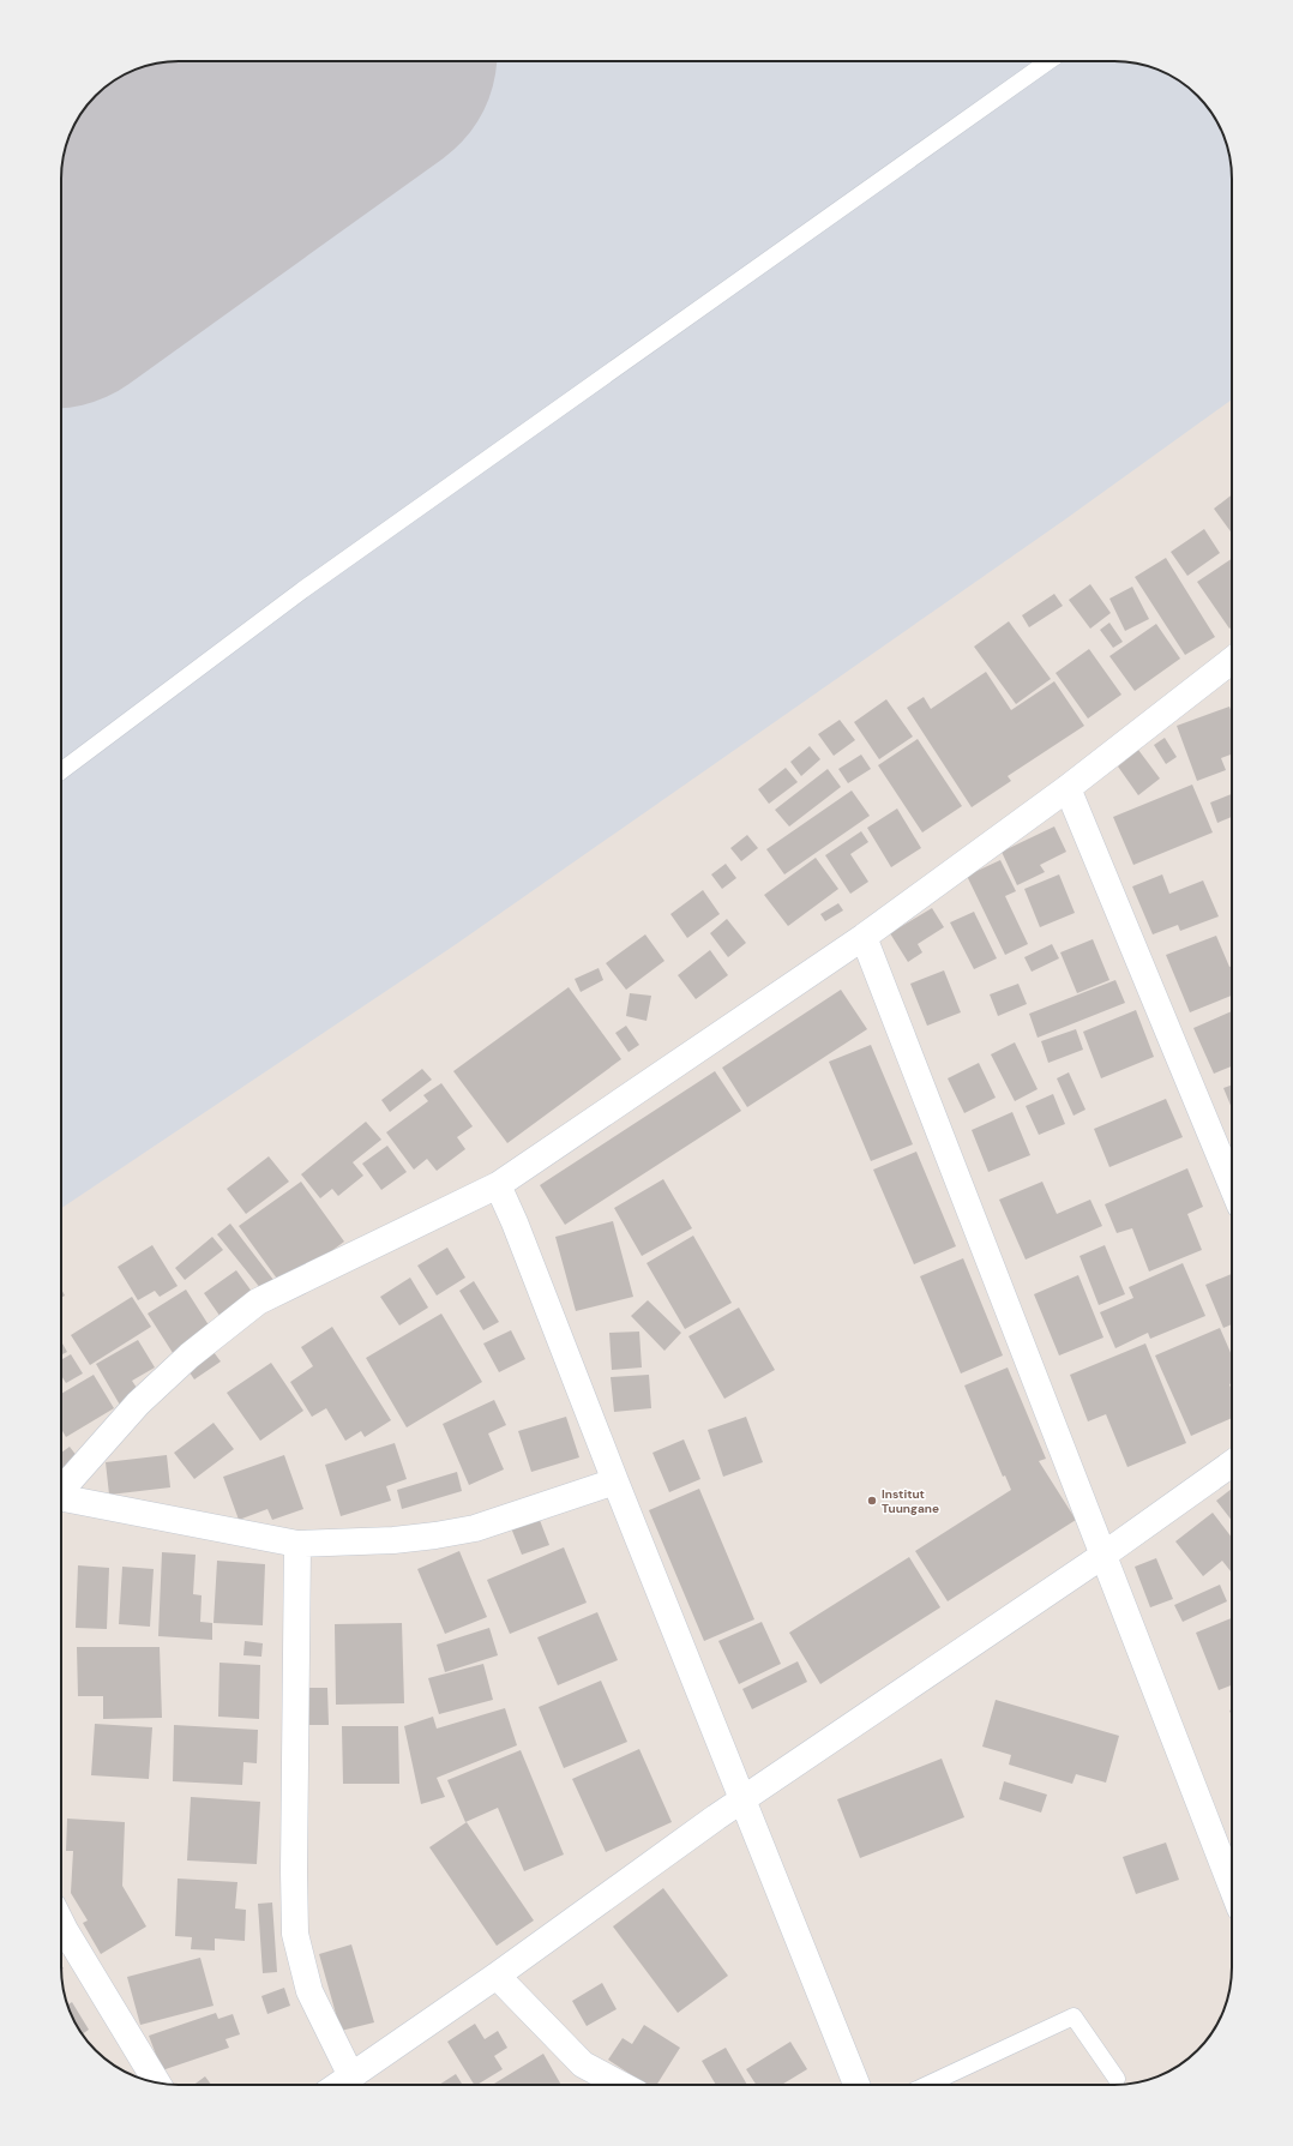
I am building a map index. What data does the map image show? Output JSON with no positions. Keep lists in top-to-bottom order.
{
  "places": ["Institut Tuungane"]
}
